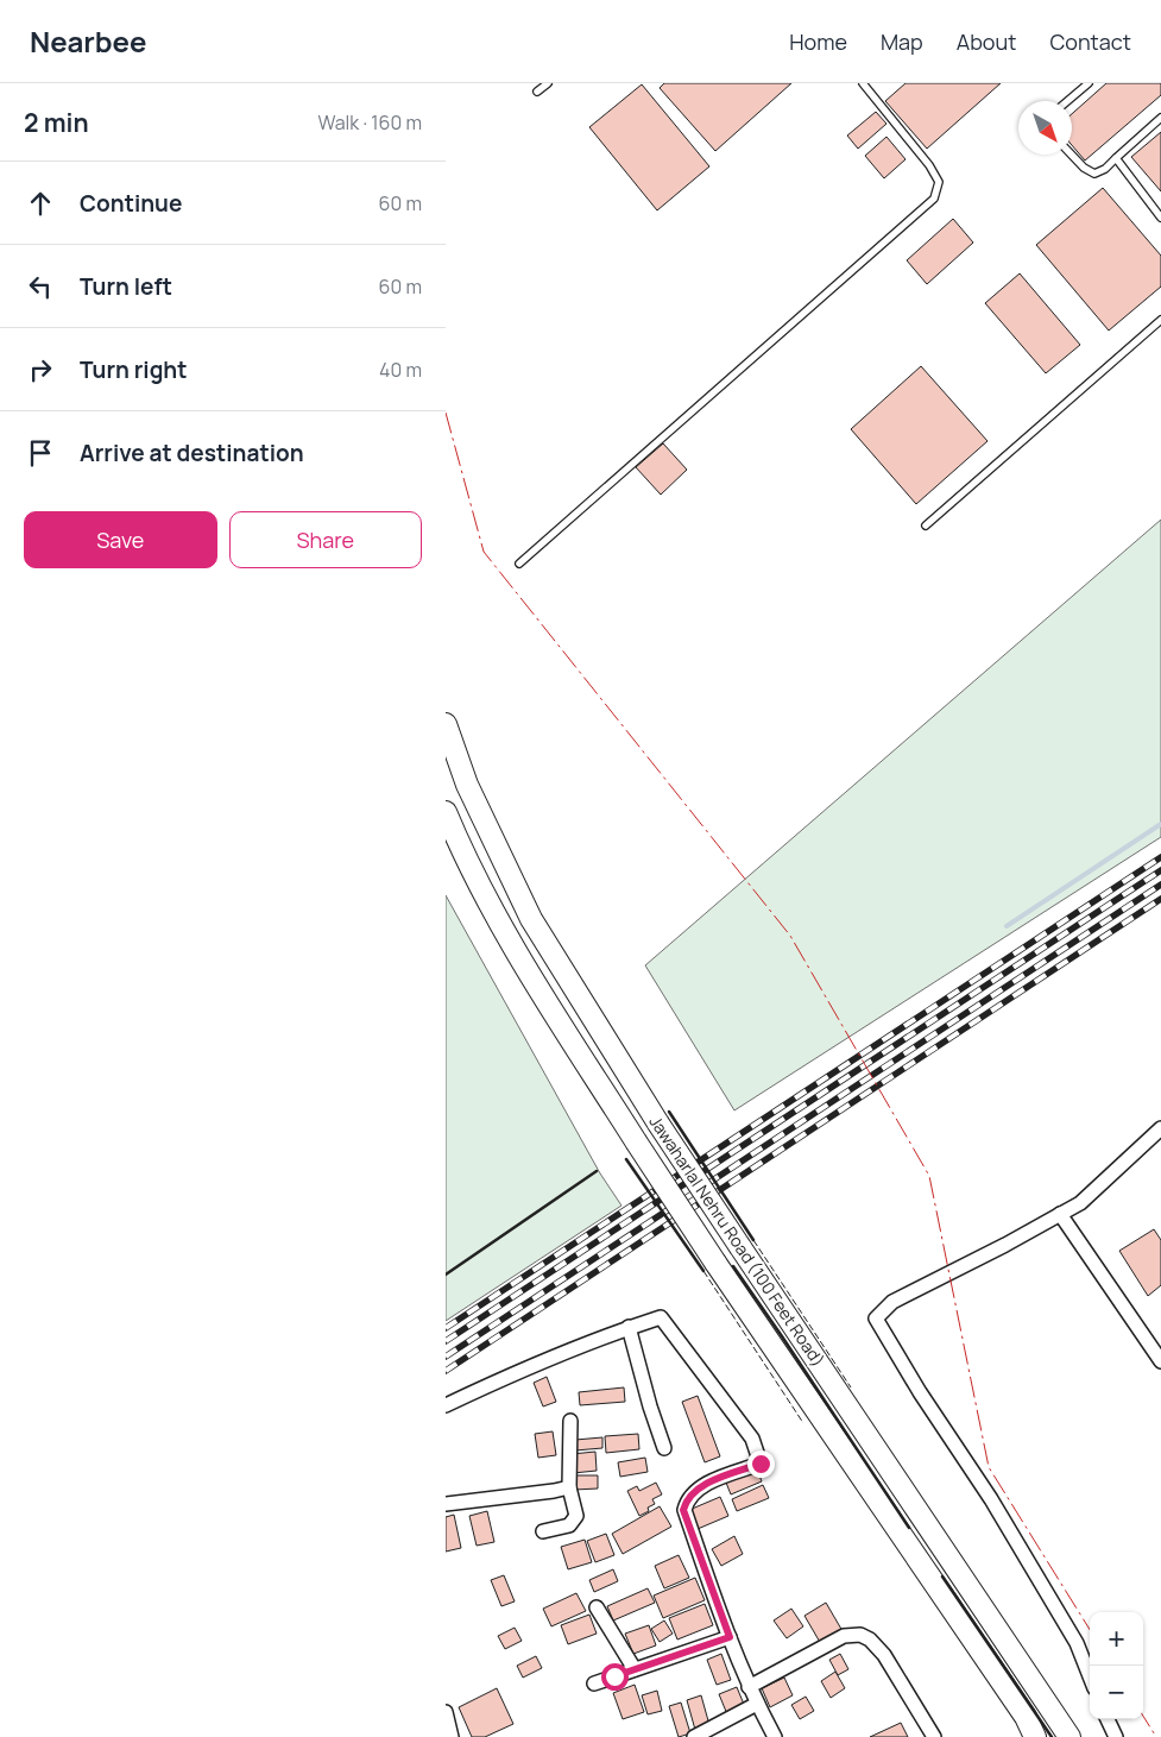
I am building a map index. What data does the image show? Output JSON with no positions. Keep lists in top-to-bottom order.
{
  "streets": {
    "main road": ["Jawaharlal Nehru Road (100 Feet Road)"]
  },
  "north": "bottom right",
  "page": {
    "header": "Nearbee",
    "nav": [
      "Home",
      "Map",
      "About",
      "Contact"
    ],
    "heading": ["2 min", "Walk · 160 m"],
    "list": [
      ["Continue", "60 m"],
      ["Turn left", "60 m"],
      ["Turn right", "40 m"],
      "Arrive at destination"
    ],
    "buttons": ["Save", "Share"],
    "map_buttons": ["+", "−"]
  }
}
